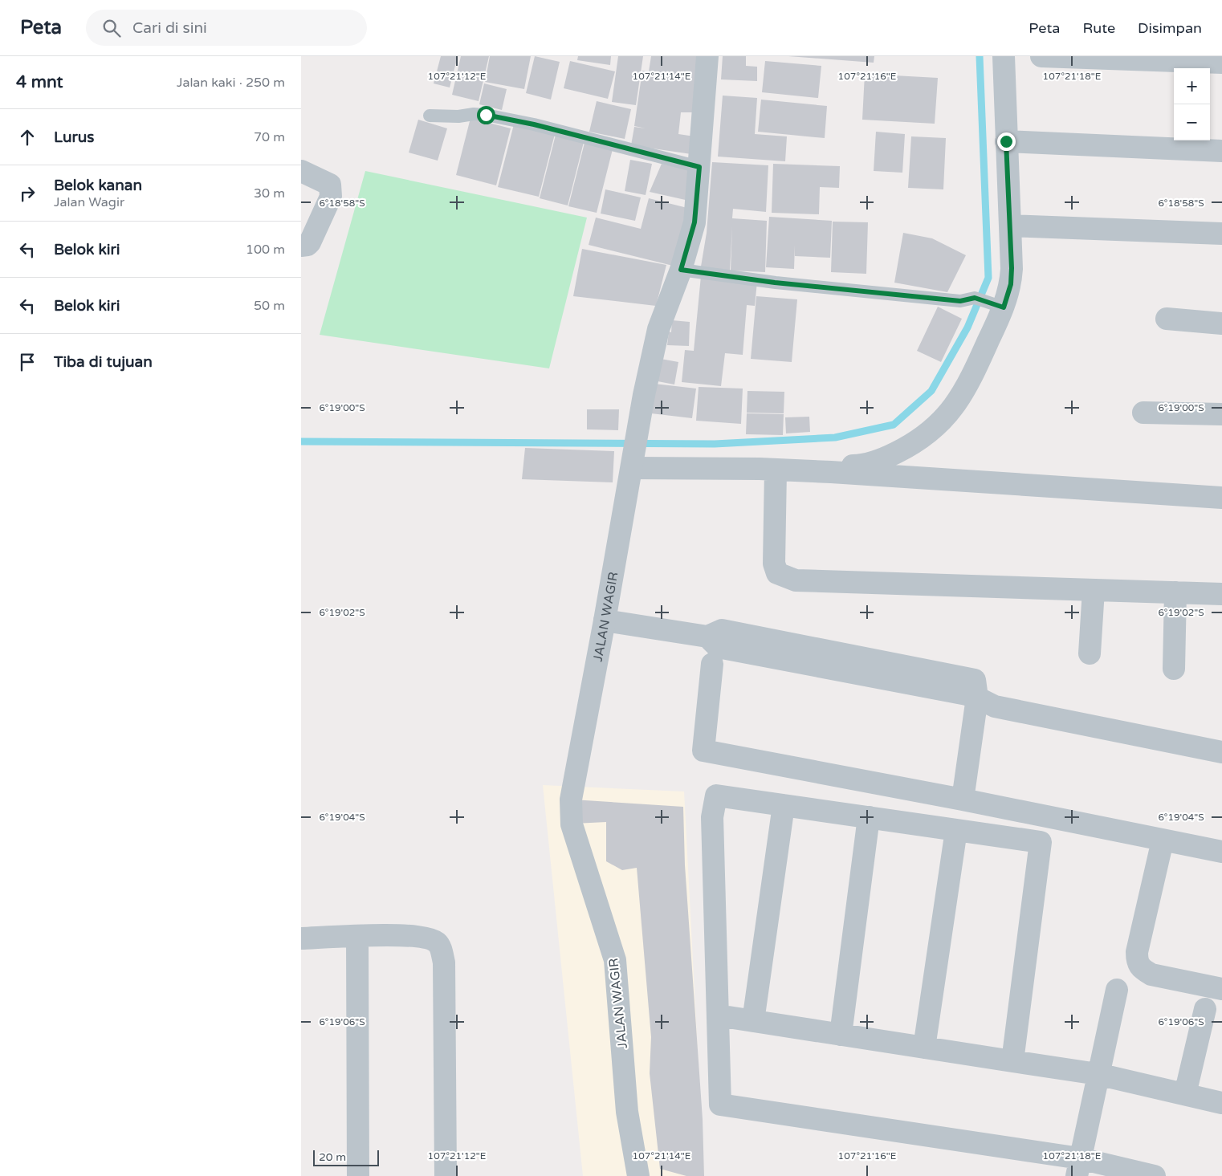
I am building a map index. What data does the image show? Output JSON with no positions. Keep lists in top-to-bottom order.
{
  "streets": {
    "street": ["JALAN WAGIR"]
  },
  "scale_bar": "20 m",
  "page": {
    "header": "Peta",
    "search": "Cari di sini",
    "nav": ["Peta", "Rute", "Disimpan"],
    "heading": ["4 mnt", "Jalan kaki · 250 m"],
    "map_buttons": ["+", "−"],
    "list": [
      ["Lurus", "70 m"],
      ["Belok kanan", "Jalan Wagir", "30 m"],
      ["Belok kiri", "100 m"],
      ["Belok kiri", "50 m"],
      "Tiba di tujuan"
    ],
    "scale": "20 m"
  },
  "coordinates": [
    "107°21'12\"E",
    "107°21'14\"E",
    "107°21'16\"E",
    "107°21'18\"E",
    "6°18'58\"S",
    "6°19'00\"S",
    "6°19'02\"S",
    "6°19'04\"S",
    "6°19'06\"S"
  ]
}
